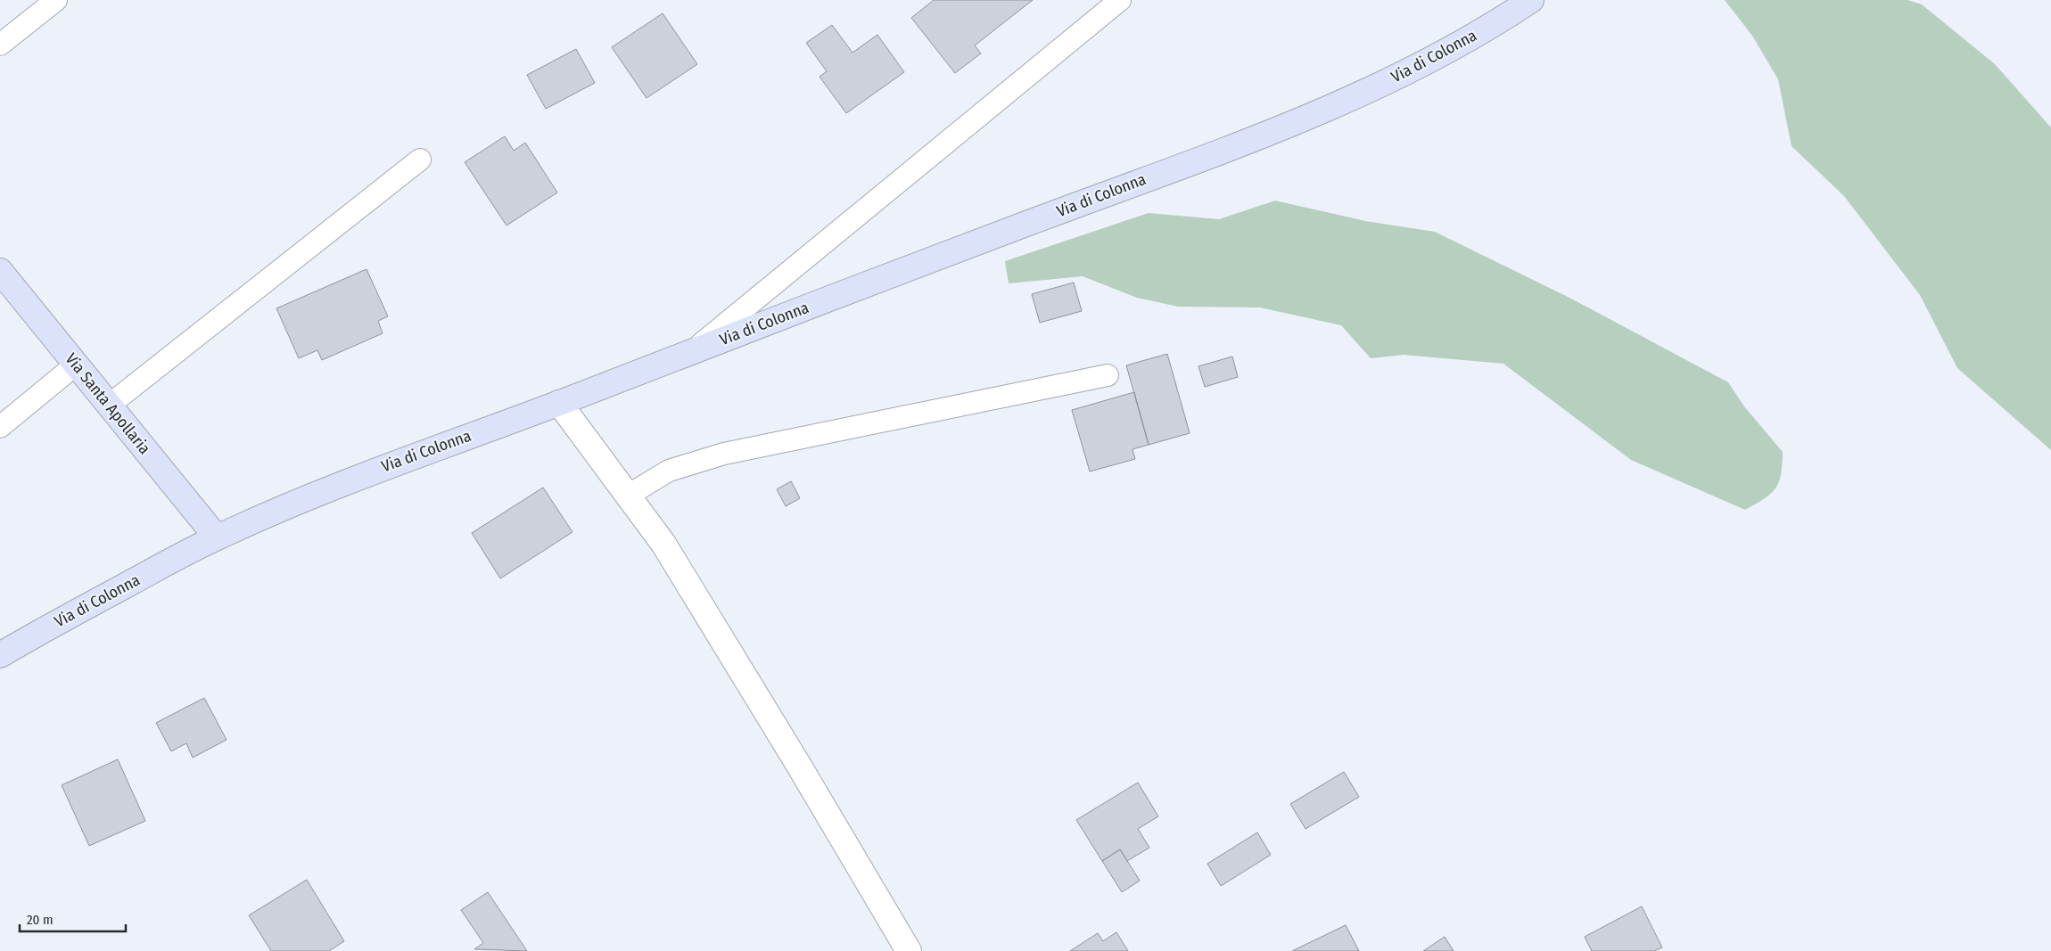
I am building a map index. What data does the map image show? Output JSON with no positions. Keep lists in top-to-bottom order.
{
  "streets": {
    "street": ["Via di Colonna", "Via Santa Apollaria"]
  },
  "crossings": [
    ["Via di Colonna", "Via Santa Apollaria"]
  ],
  "scale_bar": "20 m"
}
